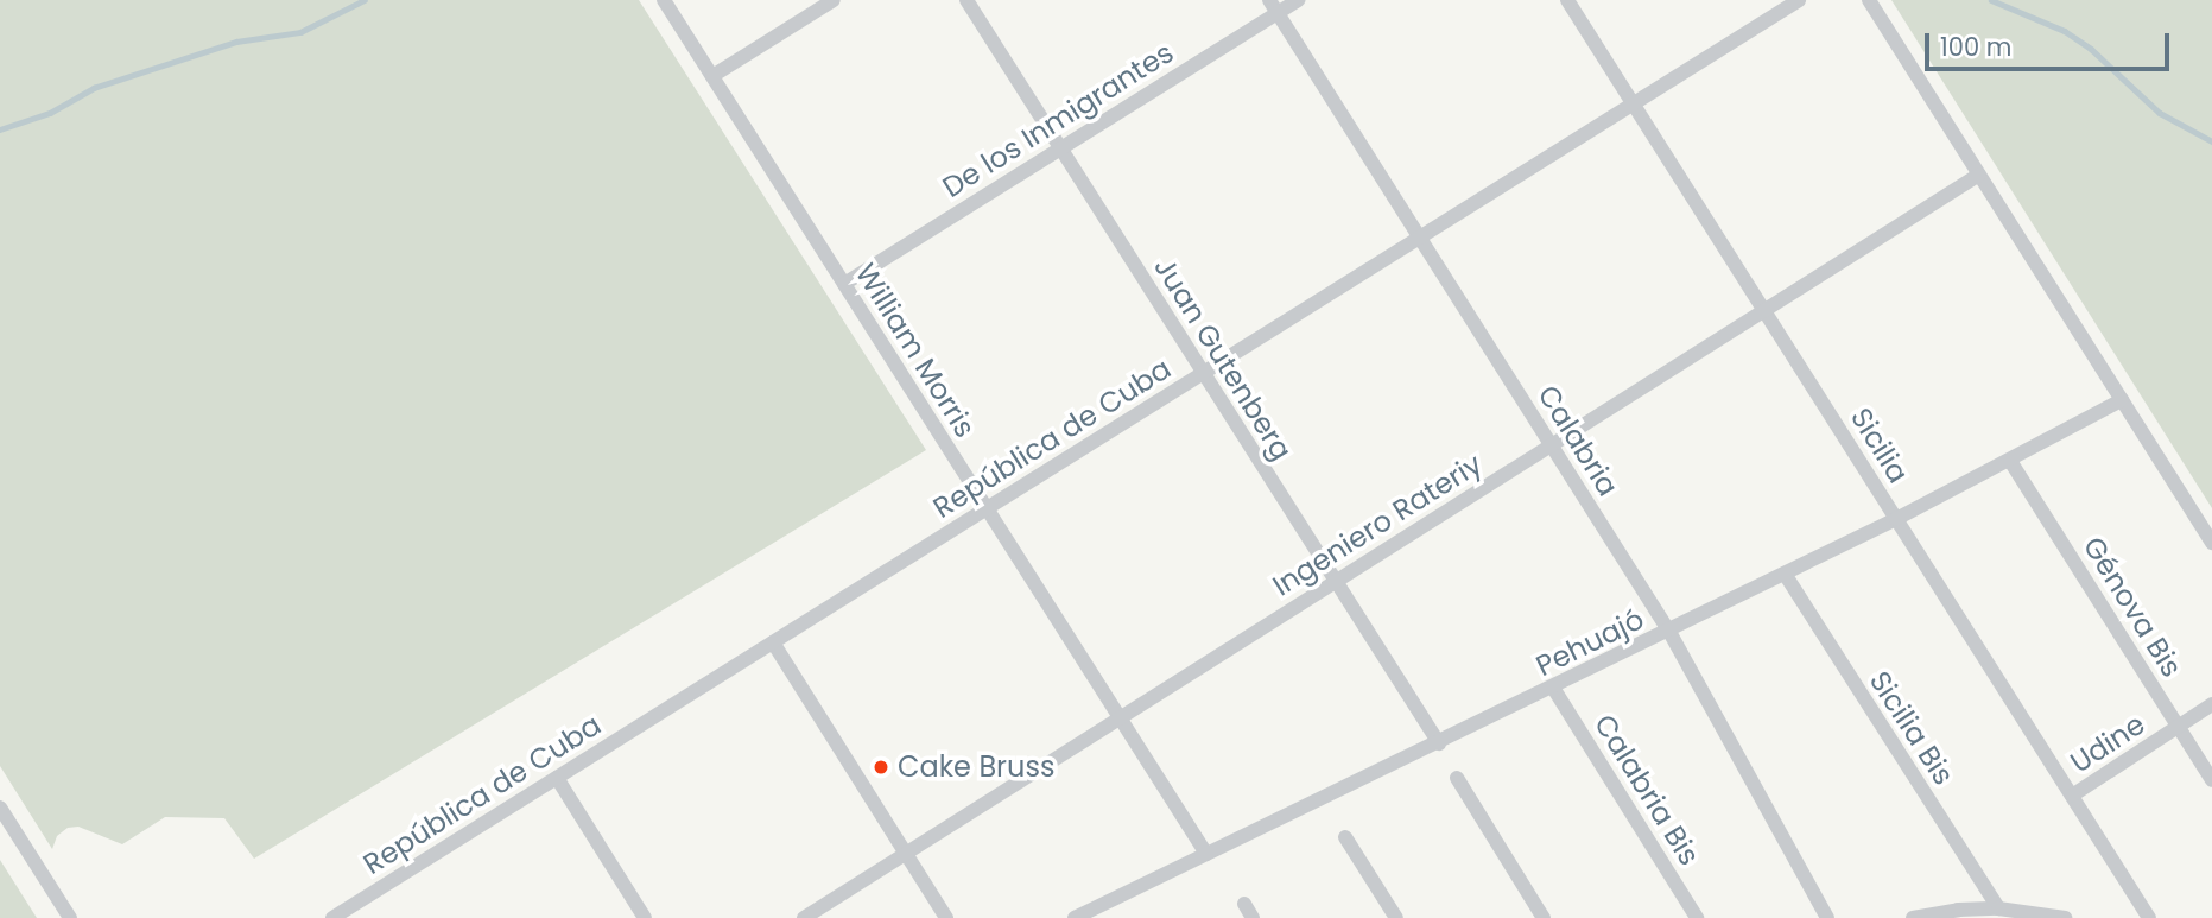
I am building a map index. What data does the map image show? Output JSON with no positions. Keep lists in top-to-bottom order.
{
  "streets": {
    "street": [
      "De los Inmigrantes",
      "William Morris",
      "Juan Gutenberg",
      "República de Cuba",
      "Calabria",
      "Sicilia",
      "Ingeniero Rateriy",
      "Génova Bis",
      "Pehuajó",
      "Sicilia Bis",
      "Udine",
      "Calabria Bis"
    ]
  },
  "crossings": [
    ["De los Inmigrantes", "William Morris"],
    ["De los Inmigrantes", "Juan Gutenberg"],
    ["De los Inmigrantes", "Calabria"],
    ["William Morris", "República de Cuba"],
    ["William Morris", "Ingeniero Rateriy"],
    ["William Morris", "Pehuajó"],
    ["Juan Gutenberg", "República de Cuba"],
    ["Juan Gutenberg", "Ingeniero Rateriy"],
    ["Juan Gutenberg", "Pehuajó"],
    ["República de Cuba", "Calabria"],
    ["República de Cuba", "Sicilia"],
    ["Calabria", "Ingeniero Rateriy"],
    ["Calabria", "Pehuajó"],
    ["Sicilia", "Ingeniero Rateriy"],
    ["Sicilia", "Pehuajó"],
    ["Sicilia", "Udine"],
    ["Génova Bis", "Pehuajó"],
    ["Génova Bis", "Udine"],
    ["Pehuajó", "Sicilia Bis"],
    ["Pehuajó", "Calabria Bis"]
  ],
  "places": ["Cake Bruss"],
  "scale_bar": "100 m"
}
